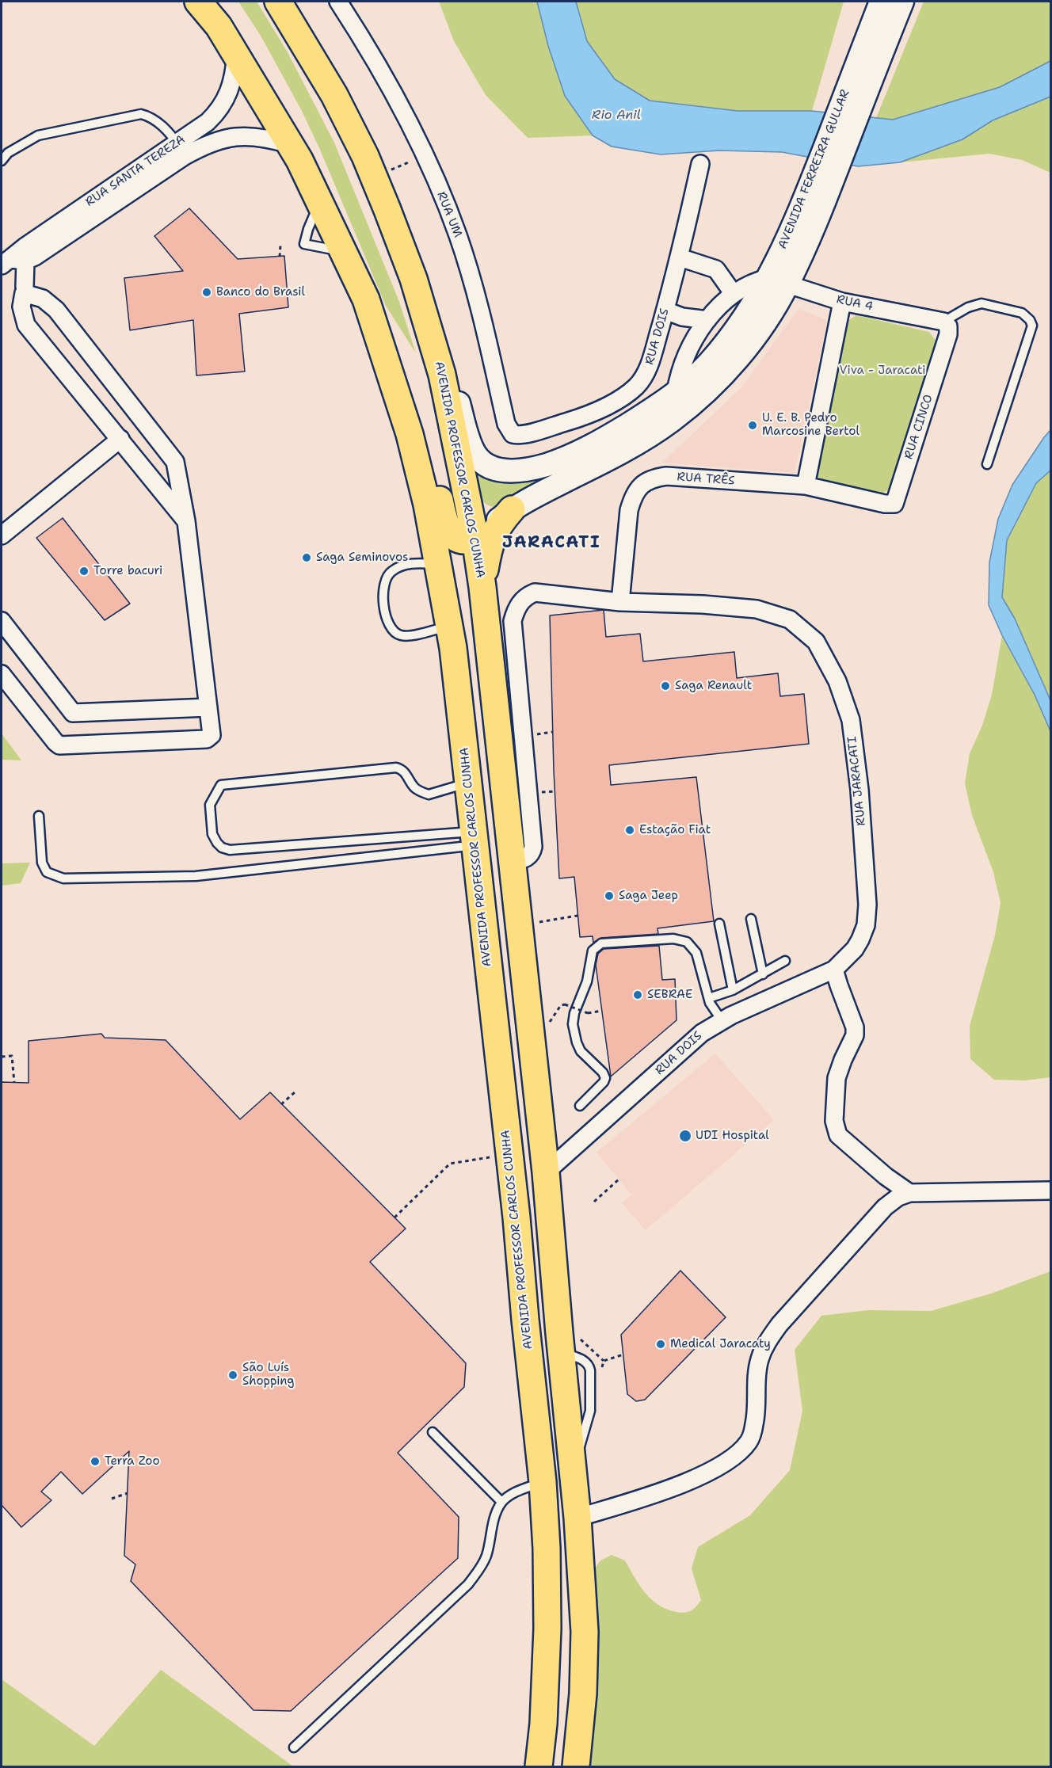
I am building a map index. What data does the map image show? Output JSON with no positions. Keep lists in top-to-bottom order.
{
  "streets": {
    "main road": ["AVENIDA FERREIRA GULLAR", "AVENIDA PROFESSOR CARLOS CUNHA"],
    "street": [
      "RUA SANTA TEREZA",
      "RUA UM",
      "RUA 4",
      "RUA DOIS",
      "RUA CINCO",
      "RUA TRÊS",
      "RUA JARACATI"
    ]
  },
  "crossings": [
    ["AVENIDA FERREIRA GULLAR", "RUA 4"],
    ["AVENIDA FERREIRA GULLAR", "AVENIDA PROFESSOR CARLOS CUNHA"],
    ["RUA SANTA TEREZA", "AVENIDA PROFESSOR CARLOS CUNHA"],
    ["RUA UM", "RUA DOIS"],
    ["RUA 4", "RUA CINCO"],
    ["RUA DOIS", "AVENIDA PROFESSOR CARLOS CUNHA"],
    ["RUA DOIS", "RUA JARACATI"],
    ["RUA CINCO", "RUA TRÊS"],
    ["AVENIDA PROFESSOR CARLOS CUNHA", "RUA JARACATI"],
    ["RUA TRÊS", "RUA JARACATI"]
  ],
  "districts": ["JARACATI"],
  "water": ["Rio Anil"],
  "parks": ["Viva - Jaracati"],
  "places": [
    "Banco do Brasil",
    "U. E. B. Pedro Marcosine Bertol",
    "Saga Seminovos",
    "Torre bacuri",
    "Saga Renault",
    "Estação Fiat",
    "Saga Jeep",
    "SEBRAE",
    "UDI Hospital",
    "Medical Jaracaty",
    "São Luís Shopping",
    "Terra Zoo"
  ]
}
